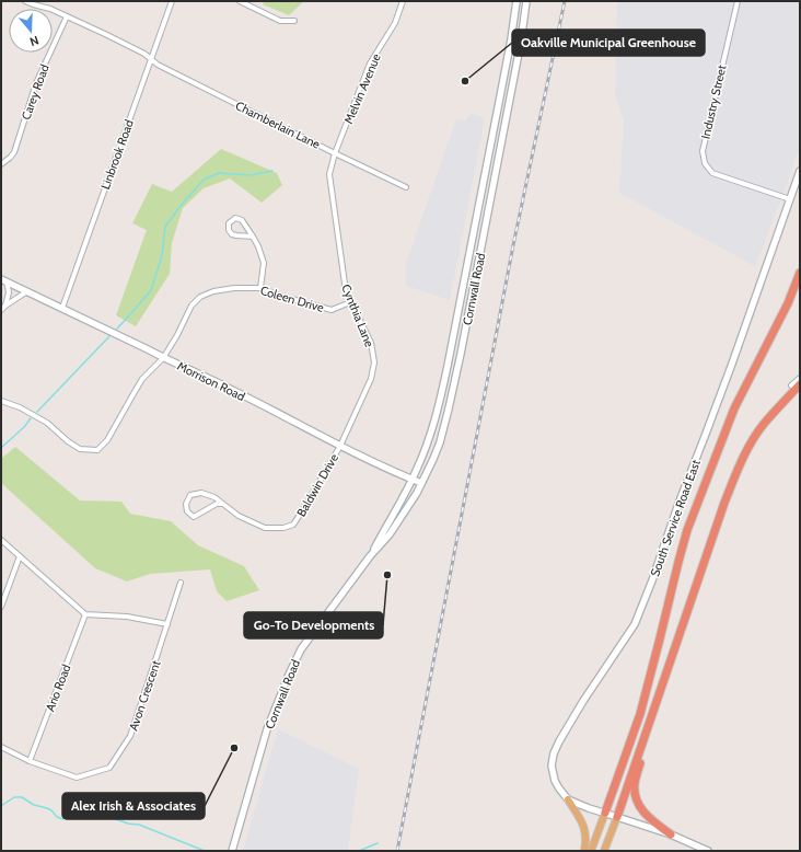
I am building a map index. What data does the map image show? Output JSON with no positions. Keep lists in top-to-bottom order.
{
  "streets": {
    "main road": ["Cornwall Road", "Morrison Road", "South Service Road East"],
    "street": [
      "Melvin Avenue",
      "Carey Road",
      "Industry Street",
      "Chamberlain Lane",
      "Linbrook Road",
      "Coleen Drive",
      "Cynthia Lane",
      "Baldwin Drive",
      "Ario Road",
      "Avon Crescent"
    ]
  },
  "crossings": [
    ["Melvin Avenue", "Chamberlain Lane"],
    ["Melvin Avenue", "Cynthia Lane"],
    ["Carey Road", "Chamberlain Lane"],
    ["Industry Street", "South Service Road East"],
    ["Chamberlain Lane", "Linbrook Road"],
    ["Chamberlain Lane", "Cynthia Lane"],
    ["Linbrook Road", "Morrison Road"],
    ["Cornwall Road", "Morrison Road"],
    ["Coleen Drive", "Cynthia Lane"],
    ["Coleen Drive", "Morrison Road"],
    ["Cynthia Lane", "Morrison Road"],
    ["Cynthia Lane", "Baldwin Drive"],
    ["Morrison Road", "Baldwin Drive"],
    ["Ario Road", "Avon Crescent"]
  ],
  "places": ["Oakville Municipal Greenhouse", "Go-To Developments", "Alex Irish & Associates"],
  "north": "bottom"
}
